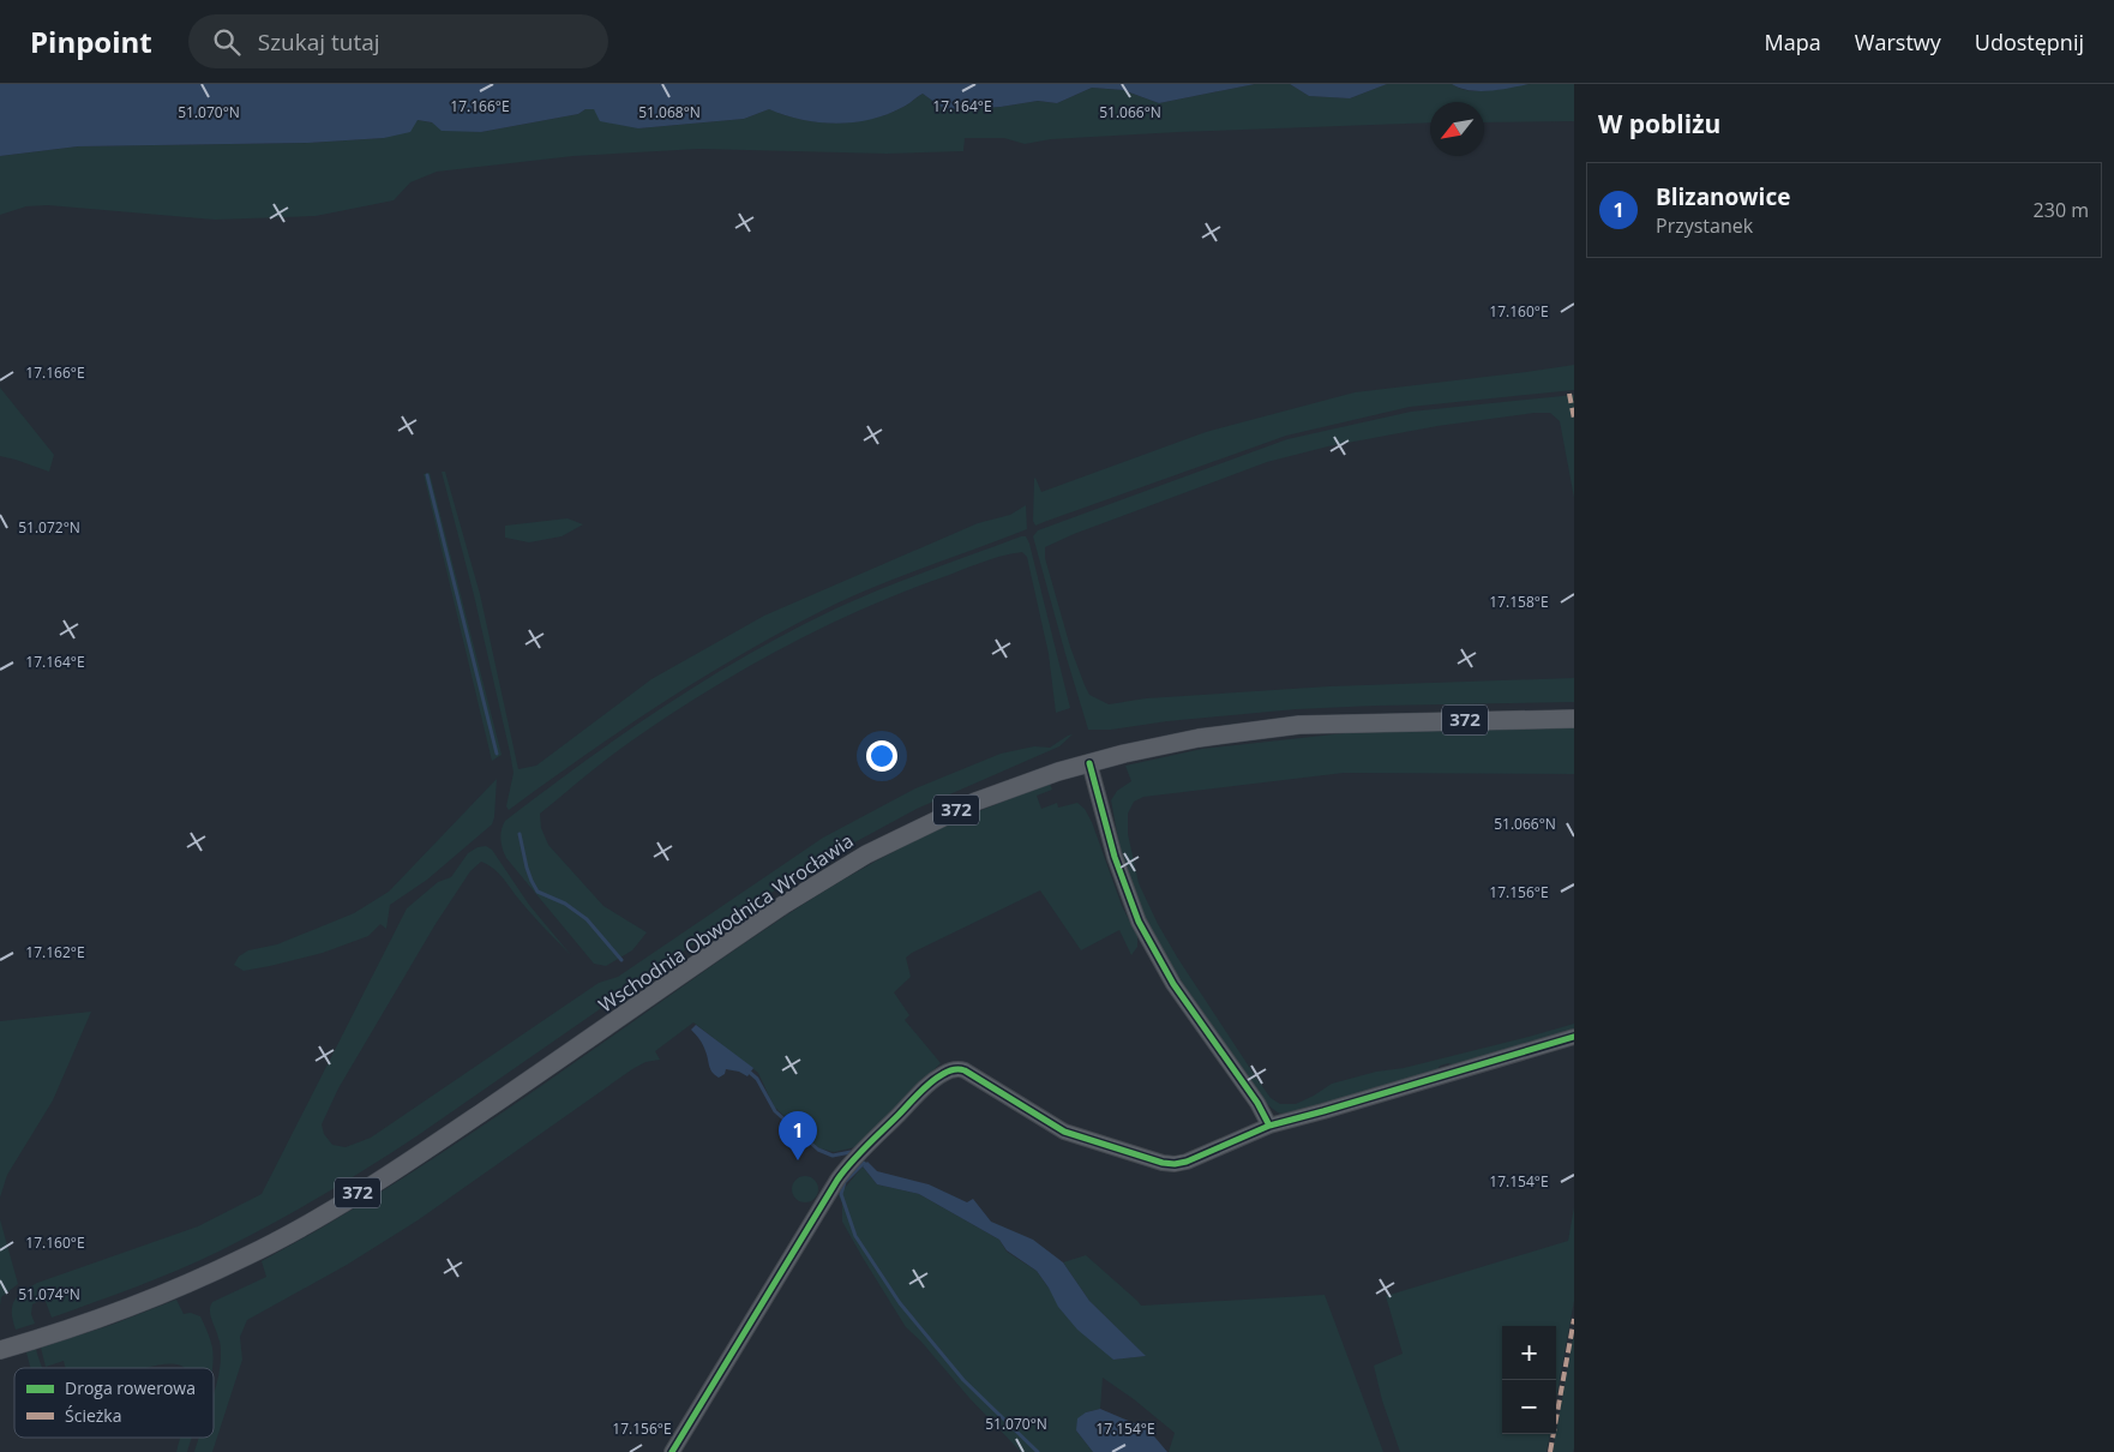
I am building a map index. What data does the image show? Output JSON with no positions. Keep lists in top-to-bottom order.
{
  "streets": {
    "main road": ["372", "Wschodnia Obwodnica Wrocławia"]
  },
  "legend": ["Droga rowerowa", "Ścieżka"],
  "north": "bottom left",
  "page": {
    "header": "Pinpoint",
    "search": "Szukaj tutaj",
    "nav": ["Mapa", "Warstwy", "Udostępnij"],
    "heading": "W pobliżu",
    "list": [
      {
        "mark": "1",
        "name": "Blizanowice",
        "note": "Przystanek",
        "value": "230 m"
      }
    ],
    "pins": "1",
    "map_buttons": ["+", "−"]
  },
  "coordinates": [
    "17.166°E",
    "17.164°E",
    "51.066°N",
    "51.070°N",
    "51.068°N",
    "17.160°E",
    "51.072°N",
    "17.158°E",
    "17.156°E",
    "17.162°E",
    "17.154°E",
    "51.074°N"
  ]
}
